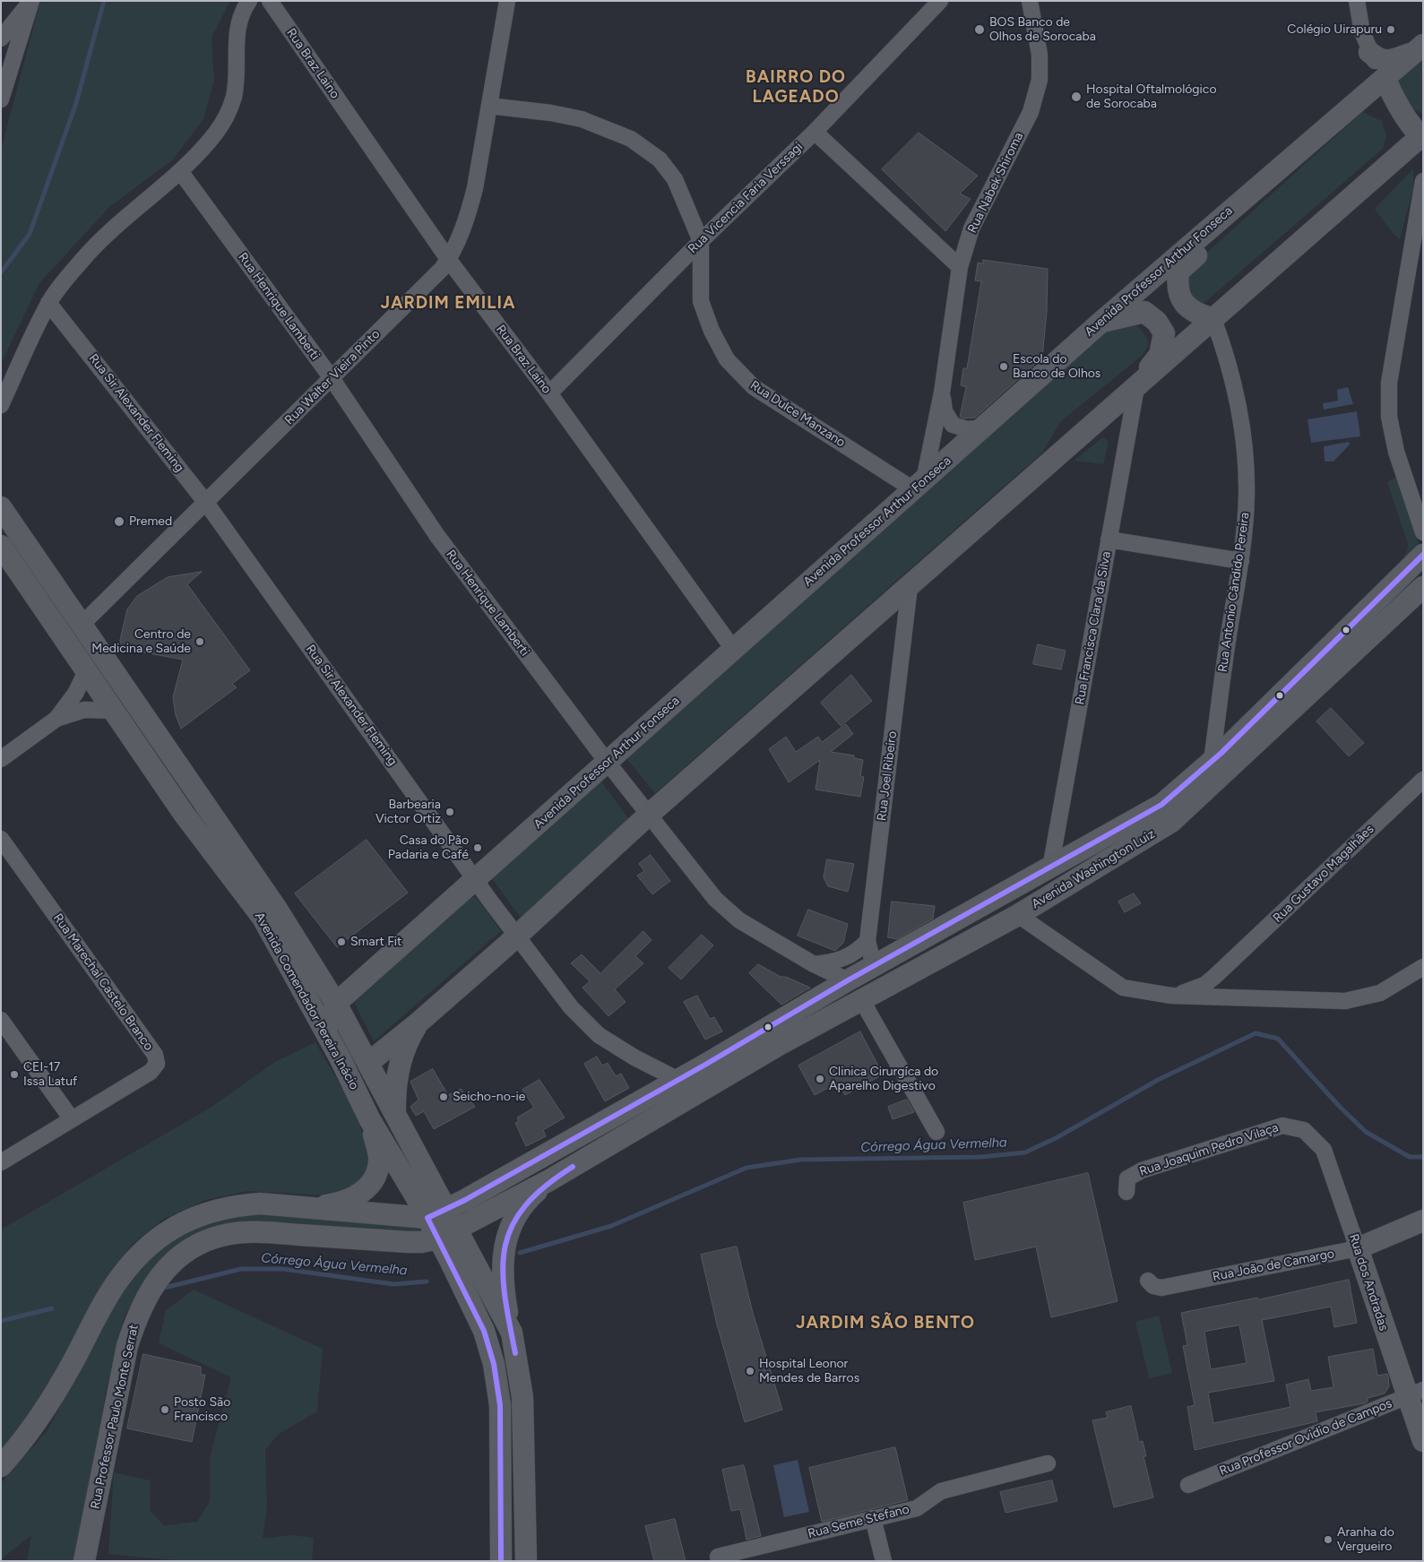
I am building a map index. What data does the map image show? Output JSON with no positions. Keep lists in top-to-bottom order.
{
  "streets": {
    "main road": [
      "Avenida Professor Arthur Fonseca",
      "Avenida Washington Luiz",
      "Avenida Comendador Pereira Inácio",
      "Rua João de Camargo",
      "Rua dos Andradas",
      "Rua Professor Paulo Monte Serrat"
    ],
    "street": [
      "Rua Braz Laino",
      "Rua Nabek Shiroma",
      "Rua Vicencia Faria Verssagi",
      "Rua Henrique Lamberti",
      "Rua Walter Vieira Pinto",
      "Rua Sir Alexander Fleming",
      "Rua Dulce Manzano",
      "Rua Antonio Cândido Pereira",
      "Rua Francisca Clara da Silva",
      "Rua Joel Ribeiro",
      "Rua Gustavo Magalhães",
      "Rua Marechal Castelo Branco",
      "Rua Joaquim Pedro Vilaça",
      "Rua Professor Ovidio de Campos",
      "Rua Seme Stefano"
    ]
  },
  "crossings": [
    ["Rua Braz Laino", "Rua Vicencia Faria Verssagi"],
    ["Rua Braz Laino", "Avenida Professor Arthur Fonseca"],
    ["Rua Braz Laino", "Rua Walter Vieira Pinto"],
    ["Rua Nabek Shiroma", "Avenida Professor Arthur Fonseca"],
    ["Rua Nabek Shiroma", "Rua Dulce Manzano"],
    ["Rua Vicencia Faria Verssagi", "Rua Dulce Manzano"],
    ["Avenida Professor Arthur Fonseca", "Rua Henrique Lamberti"],
    ["Avenida Professor Arthur Fonseca", "Rua Sir Alexander Fleming"],
    ["Avenida Professor Arthur Fonseca", "Rua Dulce Manzano"],
    ["Avenida Professor Arthur Fonseca", "Avenida Comendador Pereira Inácio"],
    ["Rua Henrique Lamberti", "Rua Walter Vieira Pinto"],
    ["Rua Henrique Lamberti", "Avenida Washington Luiz"],
    ["Rua Walter Vieira Pinto", "Rua Sir Alexander Fleming"],
    ["Rua Walter Vieira Pinto", "Rua Dulce Manzano"],
    ["Rua Walter Vieira Pinto", "Avenida Comendador Pereira Inácio"],
    ["Rua Sir Alexander Fleming", "Avenida Washington Luiz"],
    ["Rua Antonio Cândido Pereira", "Avenida Washington Luiz"],
    ["Rua Francisca Clara da Silva", "Avenida Washington Luiz"],
    ["Rua Joel Ribeiro", "Avenida Washington Luiz"],
    ["Avenida Washington Luiz", "Avenida Comendador Pereira Inácio"],
    ["Avenida Washington Luiz", "Rua Professor Paulo Monte Serrat"],
    ["Avenida Comendador Pereira Inácio", "Rua Professor Paulo Monte Serrat"],
    ["Rua Joaquim Pedro Vilaça", "Rua dos Andradas"],
    ["Rua João de Camargo", "Rua dos Andradas"],
    ["Rua dos Andradas", "Rua Professor Ovidio de Campos"]
  ],
  "districts": ["BAIRRO DO LAGEADO", "JARDIM EMILIA", "JARDIM SÃO BENTO"],
  "water": ["Córrego Água Vermelha", "Córrego Àgua Vermelha"],
  "places": [
    "BOS Banco de Olhos de Sorocaba",
    "Colégio Uirapuru",
    "Hospital Oftalmológico de Sorocaba",
    "Escola do Banco de Olhos",
    "Premed",
    "Centro de Medicina e Saúde",
    "Barbearia Victor Ortiz",
    "Casa do Pão Padaria e Café",
    "Smart Fit",
    "CEI-17 Issa Latuf",
    "Clinica Cirurgíca do Aparelho Digestivo",
    "Seicho-no-ie",
    "Hospital Leonor Mendes de Barros",
    "Posto São Francisco",
    "Aranha do Vergueiro"
  ]
}
